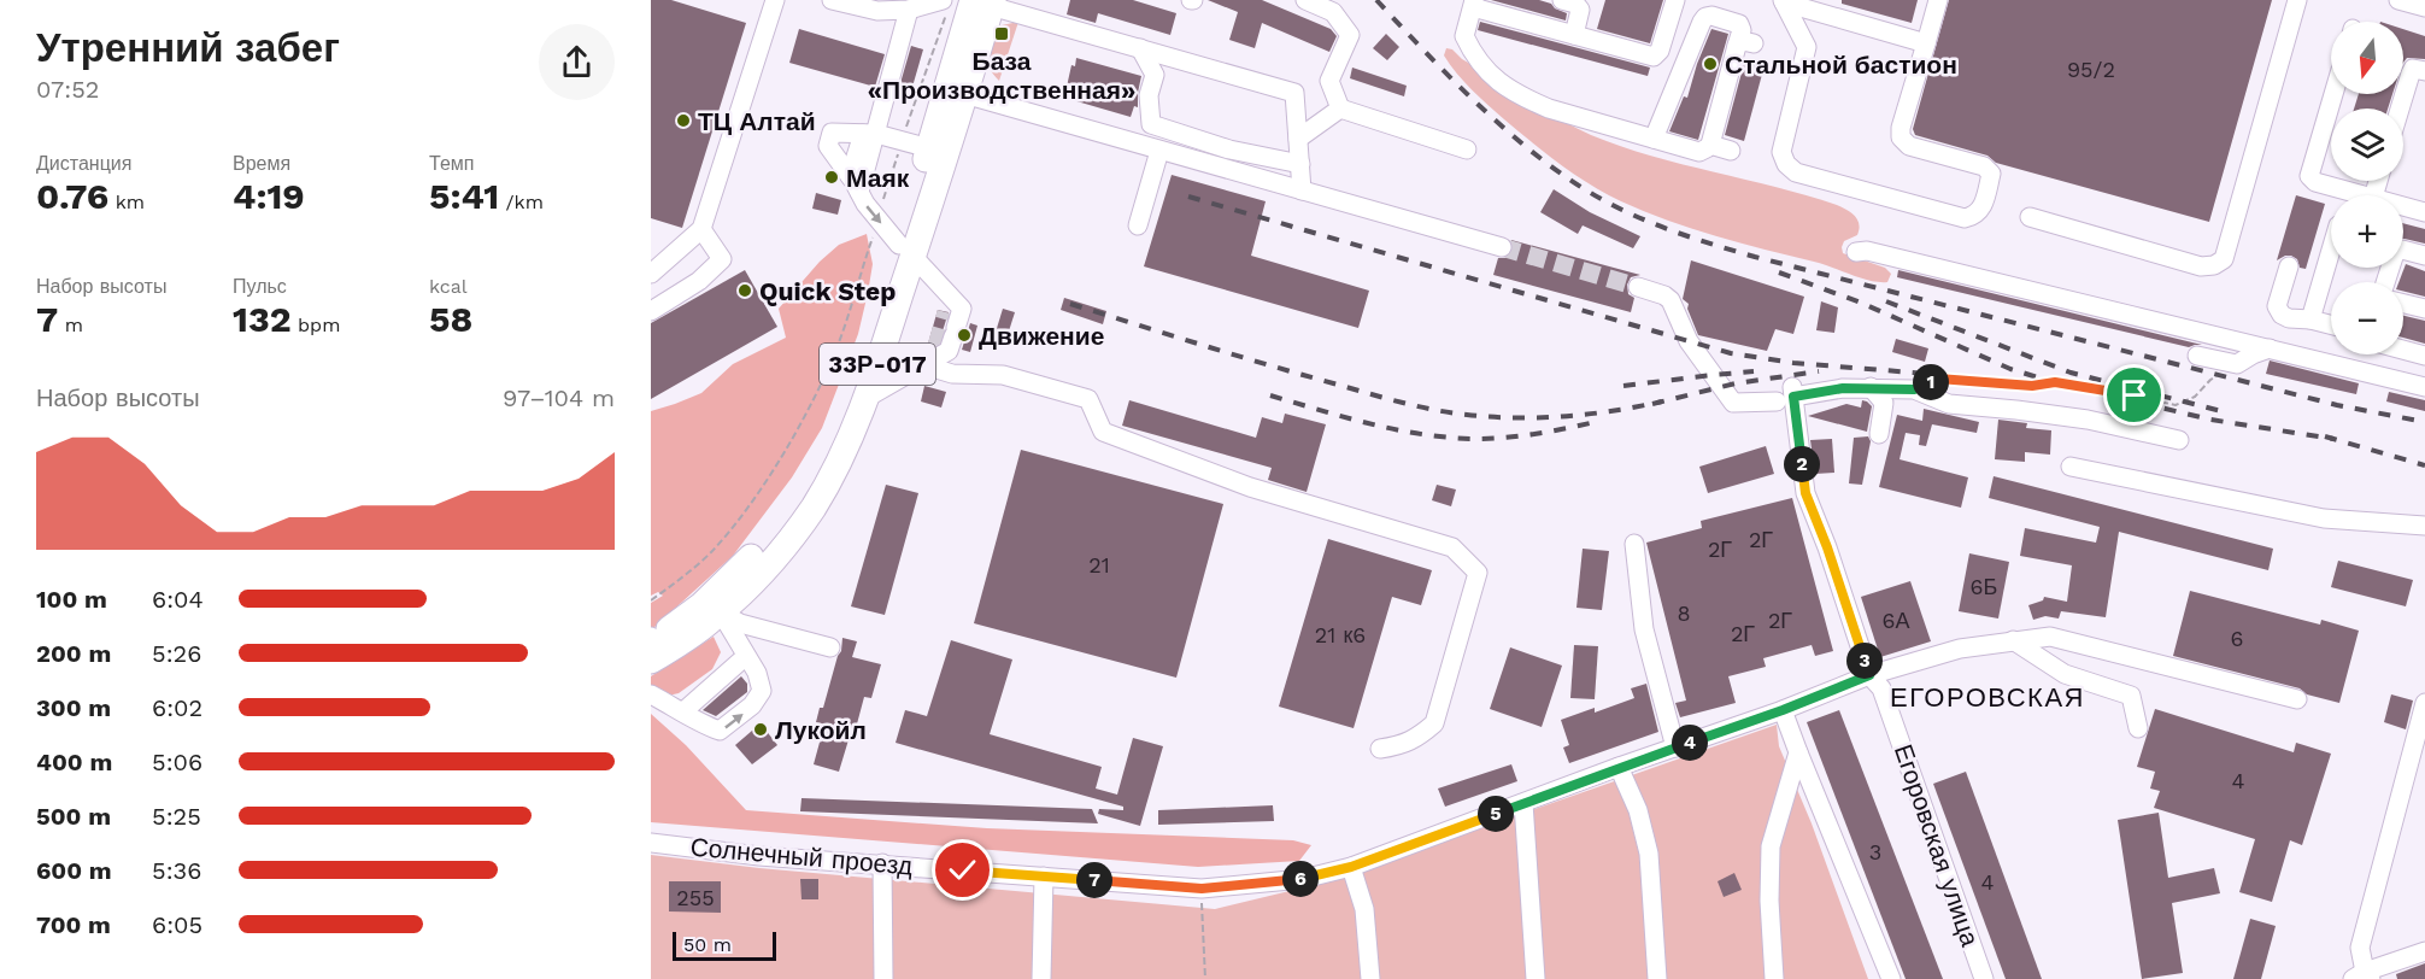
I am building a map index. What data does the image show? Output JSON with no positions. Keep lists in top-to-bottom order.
{
  "streets": {
    "highway": ["33Р-017"],
    "street": ["Егоровская улица", "Солнечный проезд"]
  },
  "crossings": [
    ["Егоровская улица", "Солнечный проезд"]
  ],
  "districts": ["ЕГОРОВСКАЯ"],
  "places": {
    "transit": ["База «Производственная»"],
    "other": [
      "Стальной бастион",
      "ТЦ Алтай",
      "Маяк",
      "Quick Step",
      "Движение",
      "Лукойл"
    ]
  },
  "house_numbers": [
    "95/2",
    "2Г",
    "2Г",
    "21",
    "6Б",
    "8",
    "2Г",
    "6А",
    "2Г",
    "21 к6",
    "6",
    "4",
    "3",
    "4",
    "255"
  ],
  "scale_bar": "50 m",
  "north": "bottom",
  "page": {
    "heading": ["Утренний забег", "07:52"],
    "map_buttons": ["+", "−"],
    "stats": [
      ["Дистанция", "0.76 km"],
      ["Время", "4:19"],
      ["Темп", "5:41 /km"],
      ["Набор высоты", "7 m"],
      ["Пульс", "132 bpm"],
      ["kcal", "58"]
    ],
    "pins": [
      "1",
      "2",
      "3",
      "4",
      "5",
      "6",
      "7"
    ],
    "chart": ["Набор высоты", "97–104 m"],
    "list": [
      {
        "name": "100 m",
        "note": "6:04"
      },
      {
        "name": "200 m",
        "note": "5:26"
      },
      {
        "name": "300 m",
        "note": "6:02"
      },
      {
        "name": "400 m",
        "note": "5:06"
      },
      {
        "name": "500 m",
        "note": "5:25"
      },
      {
        "name": "600 m",
        "note": "5:36"
      },
      {
        "name": "700 m",
        "note": "6:05"
      }
    ],
    "scale": "50 m"
  }
}
